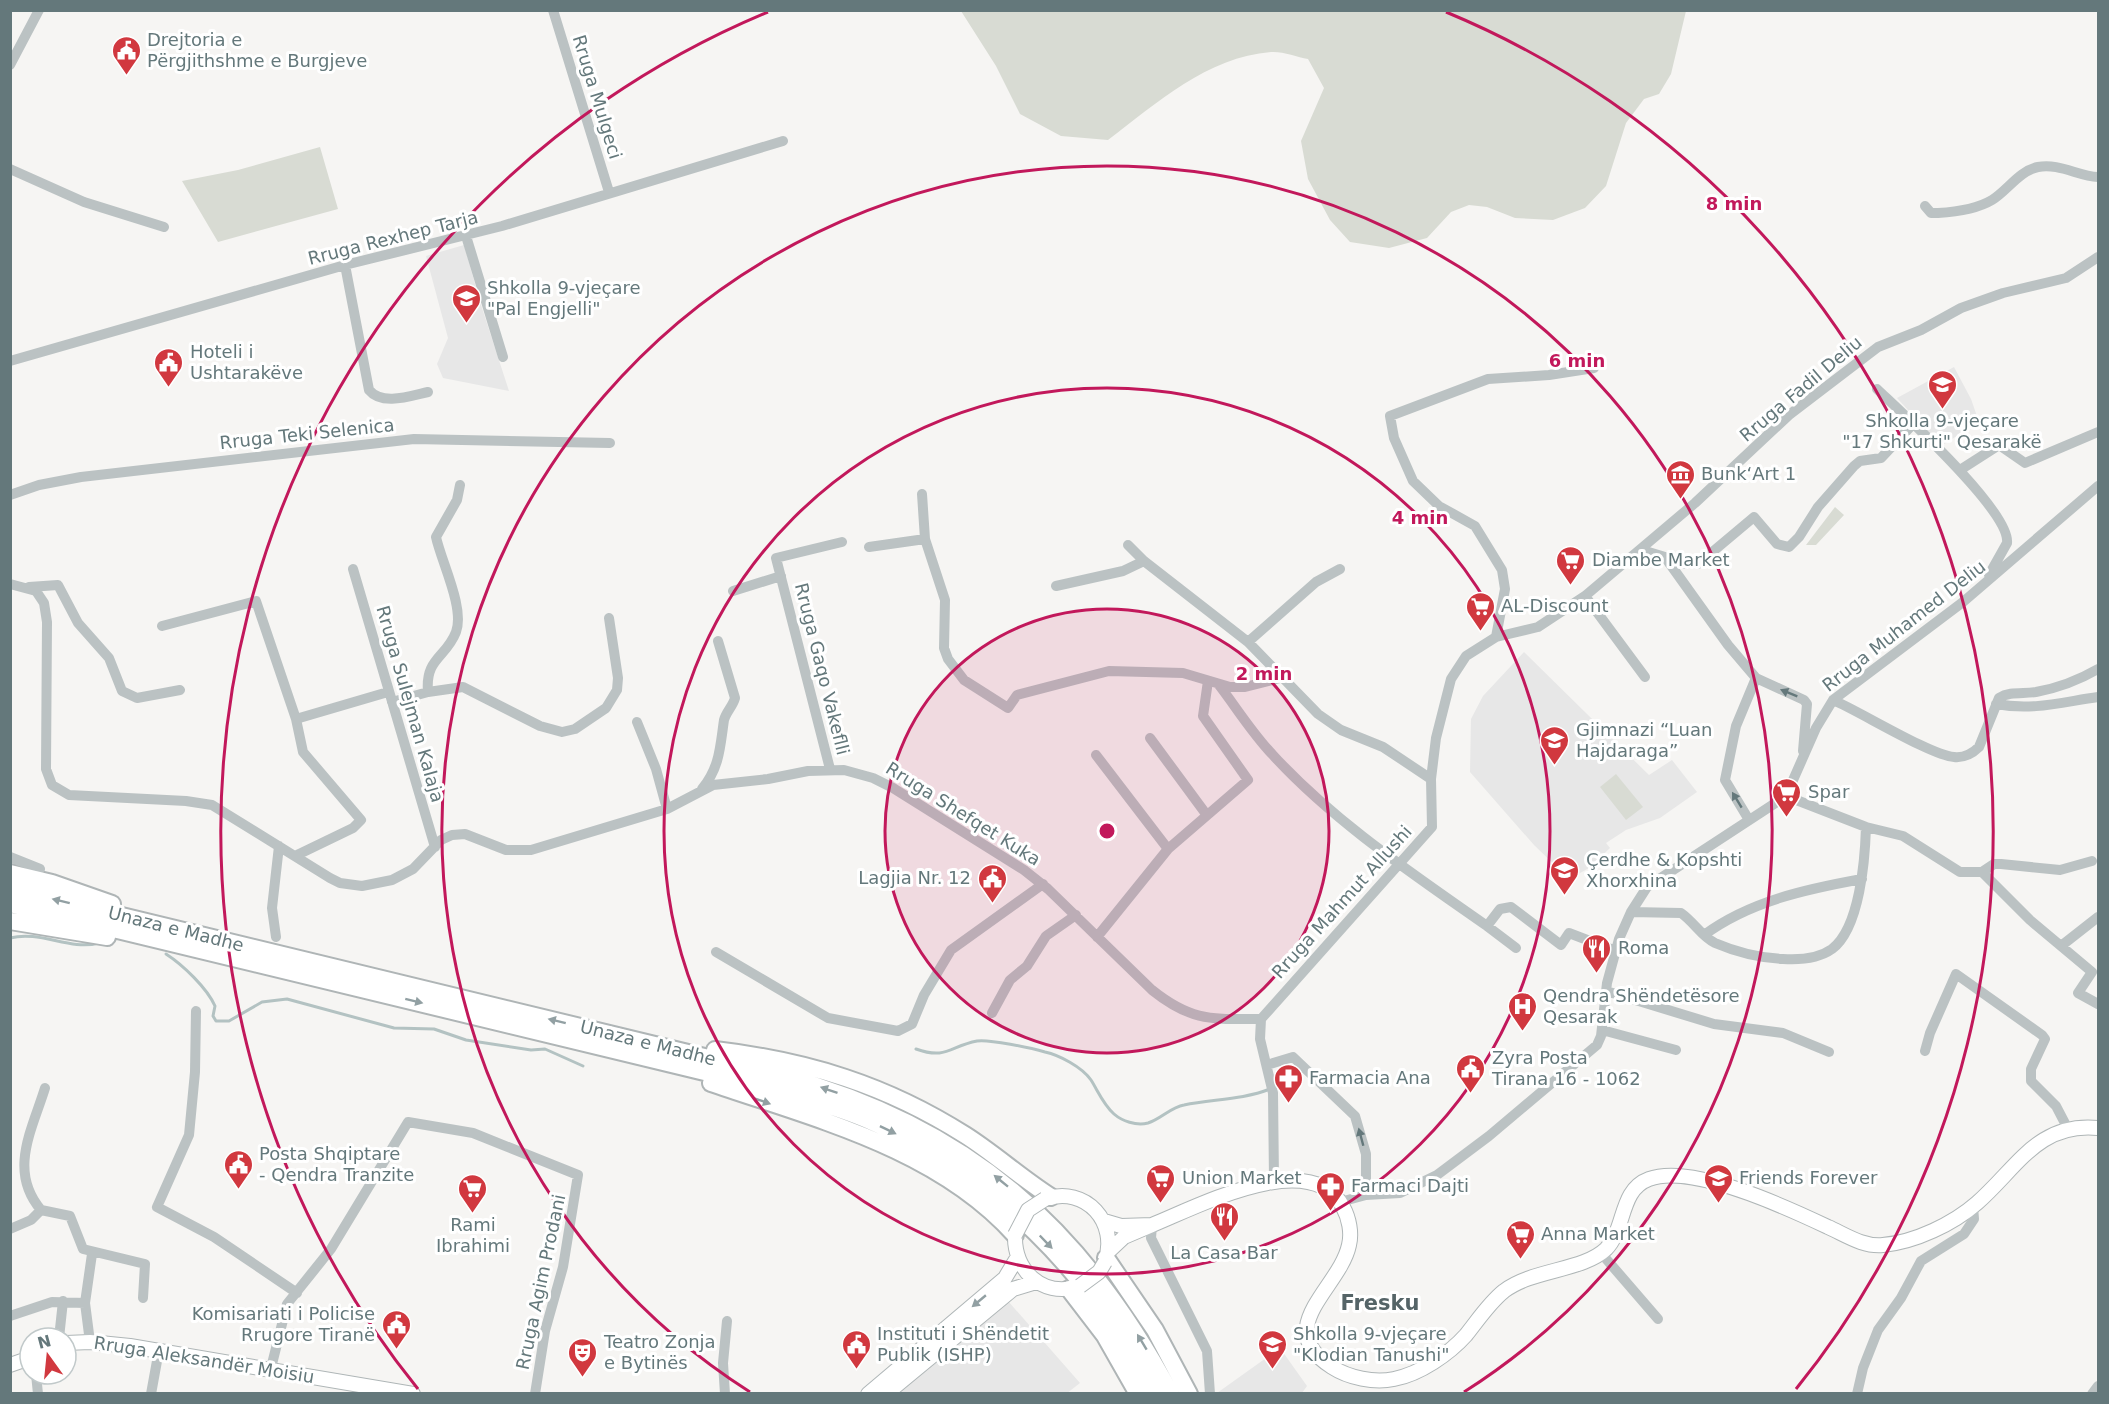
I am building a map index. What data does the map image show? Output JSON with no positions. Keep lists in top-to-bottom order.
{
  "streets": {
    "highway": ["Unaza e Madhe"],
    "main road": ["Rruga Aleksandër Moisiu"],
    "street": [
      "Rruga Mulgeci",
      "Rruga Rexhep Tarja",
      "Rruga Fadil Deliu",
      "Rruga Teki Selenica",
      "Rruga Muhamed Deliu",
      "Rruga Gaqo Vakeflli",
      "Rruga Sulejman Kalaja",
      "Rruga Shefqet Kuka",
      "Rruga Mahmut Allushi",
      "Rruga Agim Prodani"
    ]
  },
  "crossings": [
    ["Rruga Mulgeci", "Rruga Rexhep Tarja"],
    ["Rruga Fadil Deliu", "Rruga Mahmut Allushi"],
    ["Rruga Gaqo Vakeflli", "Rruga Shefqet Kuka"],
    ["Rruga Sulejman Kalaja", "Rruga Shefqet Kuka"],
    ["Rruga Shefqet Kuka", "Rruga Mahmut Allushi"]
  ],
  "districts": ["Fresku"],
  "places": {
    "public building": [
      "Drejtoria e Përgjithshme e Burgjeve",
      "Hoteli i Ushtarakëve",
      "Lagjia Nr. 12",
      "Zyra Posta Tirana 16 - 1062",
      "Posta Shqiptare - Qendra Tranzite",
      "Komisariati i Policise Rrugore Tiranë",
      "Instituti i Shëndetit Publik (ISHP)"
    ],
    "school or university": [
      "Shkolla 9-vjeçare \"Pal Engjelli\"",
      "Shkolla 9-vjeçare \"17 Shkurti\" Qesarakë",
      "Gjimnazi “Luan Hajdaraga”",
      "Çerdhe & Kopshti Xhorxhina",
      "Friends Forever",
      "Shkolla 9-vjeçare \"Klodian Tanushi\""
    ],
    "museum": ["Bunk‘Art 1"],
    "supermarket": [
      "Diambe Market",
      "AL-Discount",
      "Spar",
      "Union Market",
      "Rami Ibrahimi",
      "Anna Market"
    ],
    "restaurant": ["Roma", "La Casa Bar"],
    "hospital": ["Qendra Shëndetësore Qesarak"],
    "pharmacy": ["Farmacia Ana", "Farmaci Dajti"],
    "theatre": ["Teatro Zonja e Bytinës"]
  },
  "north": "top",
  "rings": [
    "8 min",
    "6 min",
    "4 min",
    "2 min"
  ]
}
